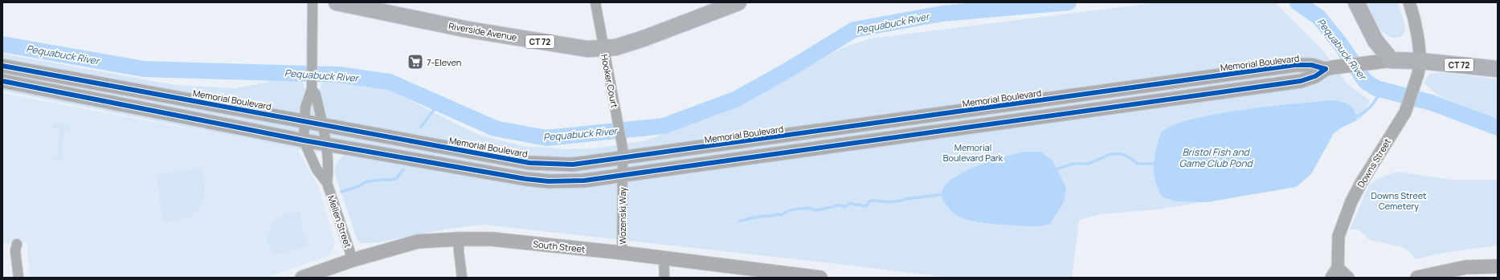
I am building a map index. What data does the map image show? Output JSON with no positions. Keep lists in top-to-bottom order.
{
  "streets": {
    "highway": ["Riverside Avenue", "CT 72"],
    "main road": ["Memorial Boulevard", "South Street"],
    "street": [
      "Hooker Court",
      "Downs Street",
      "Wozenski Way",
      "Mellen Street"
    ]
  },
  "crossings": [
    ["Riverside Avenue", "Hooker Court"],
    ["CT 72", "Memorial Boulevard"],
    ["CT 72", "Downs Street"],
    ["Memorial Boulevard", "Hooker Court"],
    ["Memorial Boulevard", "Wozenski Way"],
    ["Memorial Boulevard", "Mellen Street"],
    ["Hooker Court", "Wozenski Way"],
    ["Wozenski Way", "South Street"],
    ["Mellen Street", "South Street"]
  ],
  "water": ["Pequabuck River", "Bristol Fish and Game Club Pond"],
  "parks": ["Memorial Boulevard Park", "Downs Street Cemetery"],
  "places": {
    "supermarket": ["7-Eleven"]
  }
}
